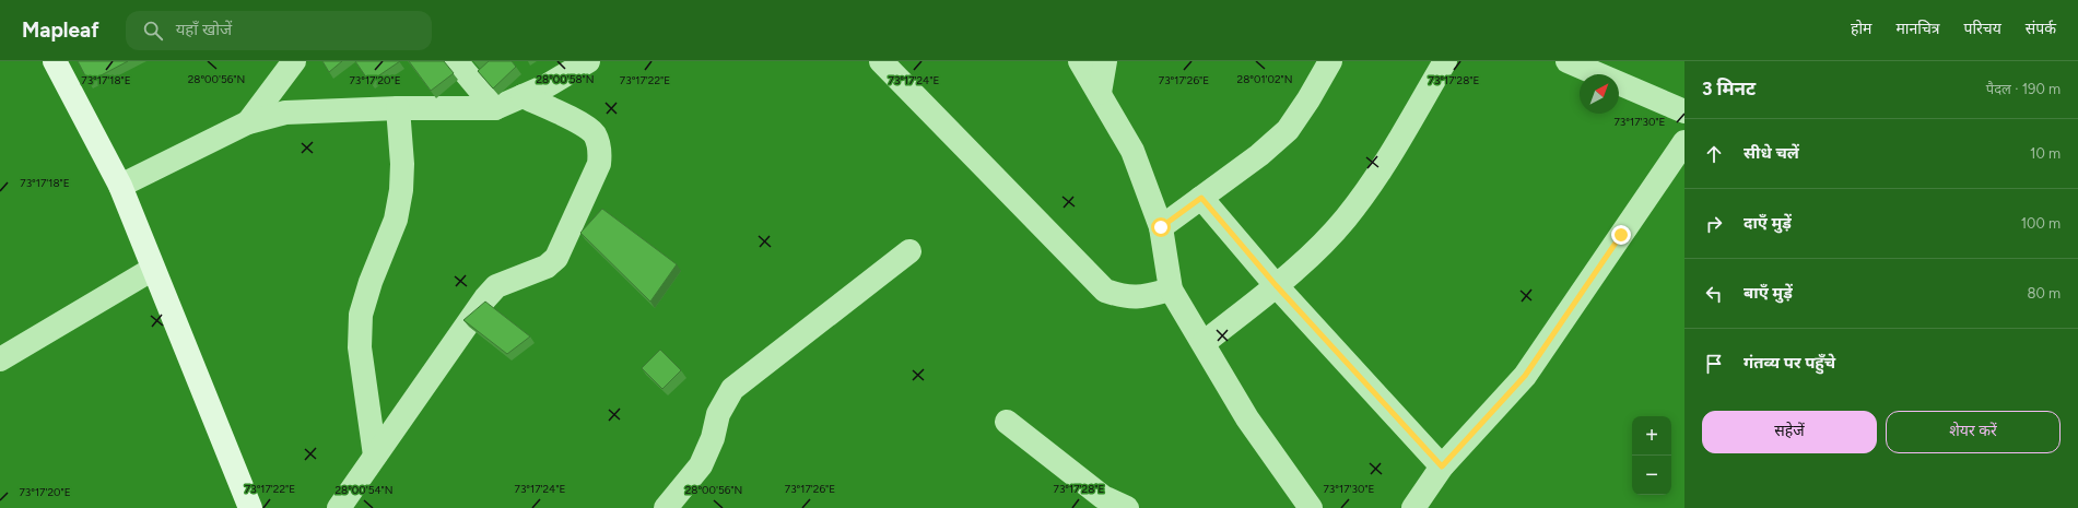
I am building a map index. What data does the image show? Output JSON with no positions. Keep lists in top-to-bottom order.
{
  "north": "top right",
  "page": {
    "header": "Mapleaf",
    "search": "यहाँ खोजें",
    "nav": [
      "होम",
      "मानचित्र",
      "परिचय",
      "संपर्क"
    ],
    "heading": ["3 मिनट", "पैदल · 190 m"],
    "list": [
      ["सीधे चलें", "10 m"],
      ["दाएँ मुड़ें", "100 m"],
      ["बाएँ मुड़ें", "80 m"],
      "गंतव्य पर पहुँचे"
    ],
    "buttons": ["सहेजें", "शेयर करें"],
    "map_buttons": ["+", "−"]
  },
  "coordinates": [
    "28°00'56\"N",
    "28°00'58\"N",
    "28°01'02\"N",
    "73°17'18\"E",
    "73°17'20\"E",
    "73°17'24\"E",
    "73°17'22\"E",
    "73°17'26\"E",
    "73°17'28\"E",
    "73°17'30\"E",
    "28°00'54\"N"
  ]
}
